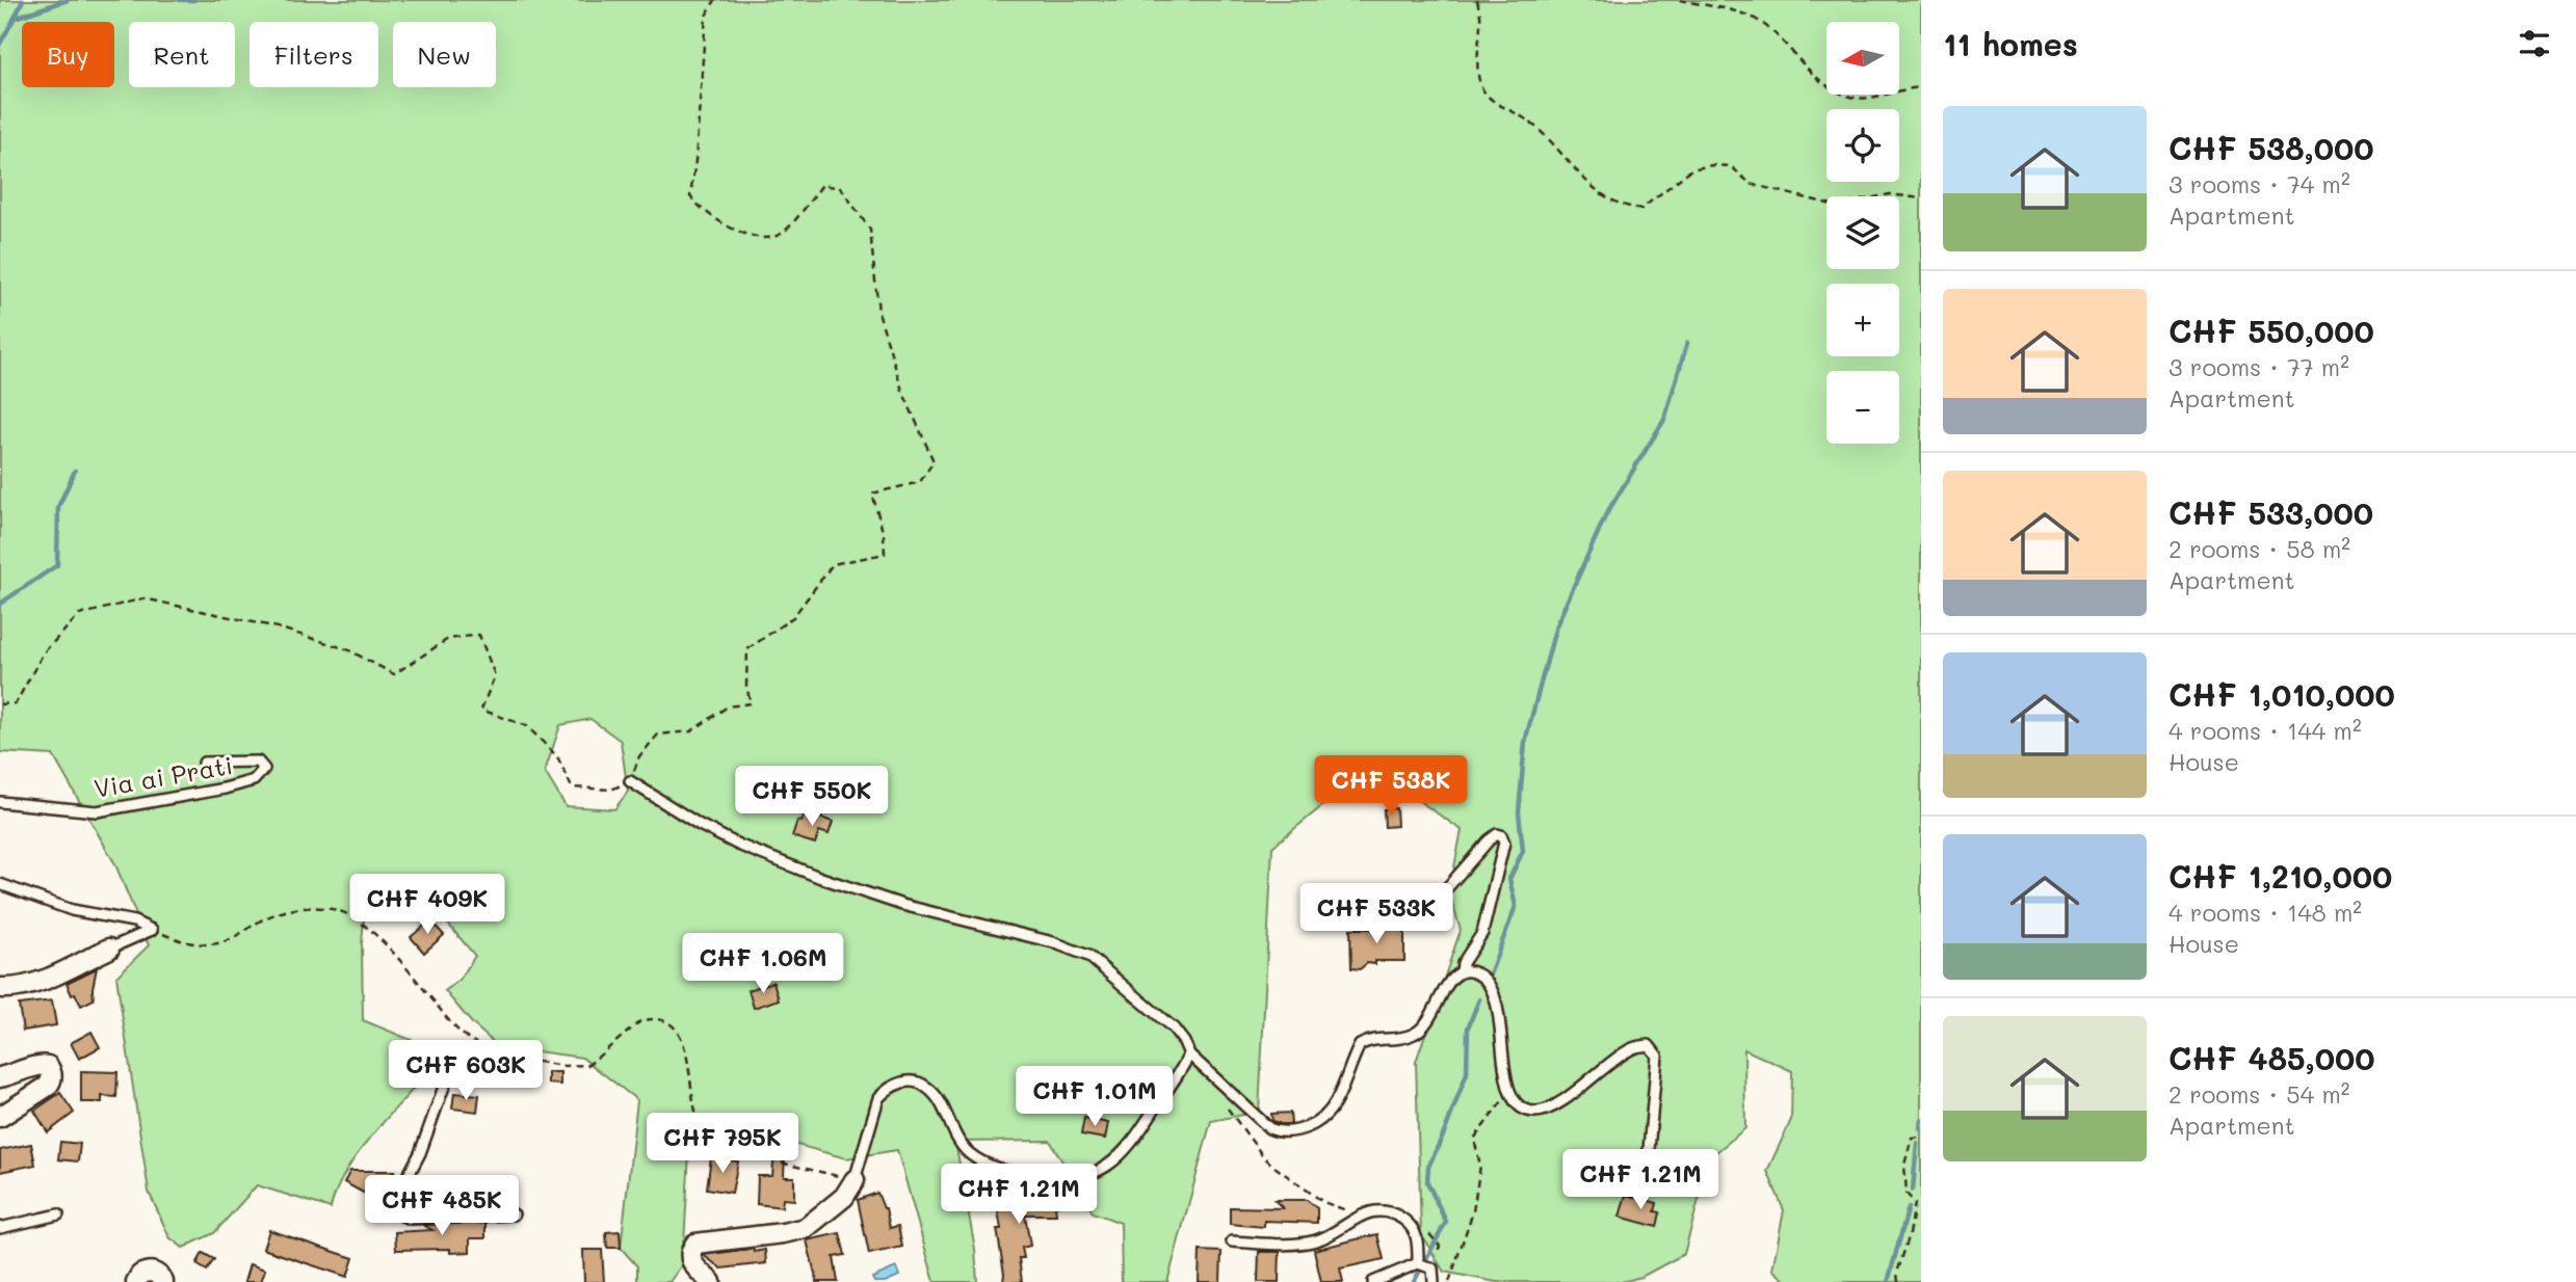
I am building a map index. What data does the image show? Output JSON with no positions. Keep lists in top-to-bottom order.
{
  "streets": {
    "lane": ["Via ai Prati"]
  },
  "north": "left",
  "page": {
    "heading": "11 homes",
    "map_buttons": ["+", "−"],
    "chip": [
      "Buy",
      "Rent",
      "Filters",
      "New"
    ],
    "list": [
      {
        "name": "CHF 538,000",
        "note": "3 rooms · 74 m² · Apartment"
      },
      {
        "name": "CHF 550,000",
        "note": "3 rooms · 77 m² · Apartment"
      },
      {
        "name": "CHF 533,000",
        "note": "2 rooms · 58 m² · Apartment"
      },
      {
        "name": "CHF 1,010,000",
        "note": "4 rooms · 144 m² · House"
      },
      {
        "name": "CHF 1,210,000",
        "note": "4 rooms · 148 m² · House"
      },
      {
        "name": "CHF 485,000",
        "note": "2 rooms · 54 m² · Apartment"
      }
    ],
    "price": [
      "CHF 538K",
      "CHF 550K",
      "CHF 409K",
      "CHF 533K",
      "CHF 1.06M",
      "CHF 603K",
      "CHF 1.01M",
      "CHF 795K",
      "CHF 1.21M",
      "CHF 1.21M",
      "CHF 485K"
    ]
  }
}
